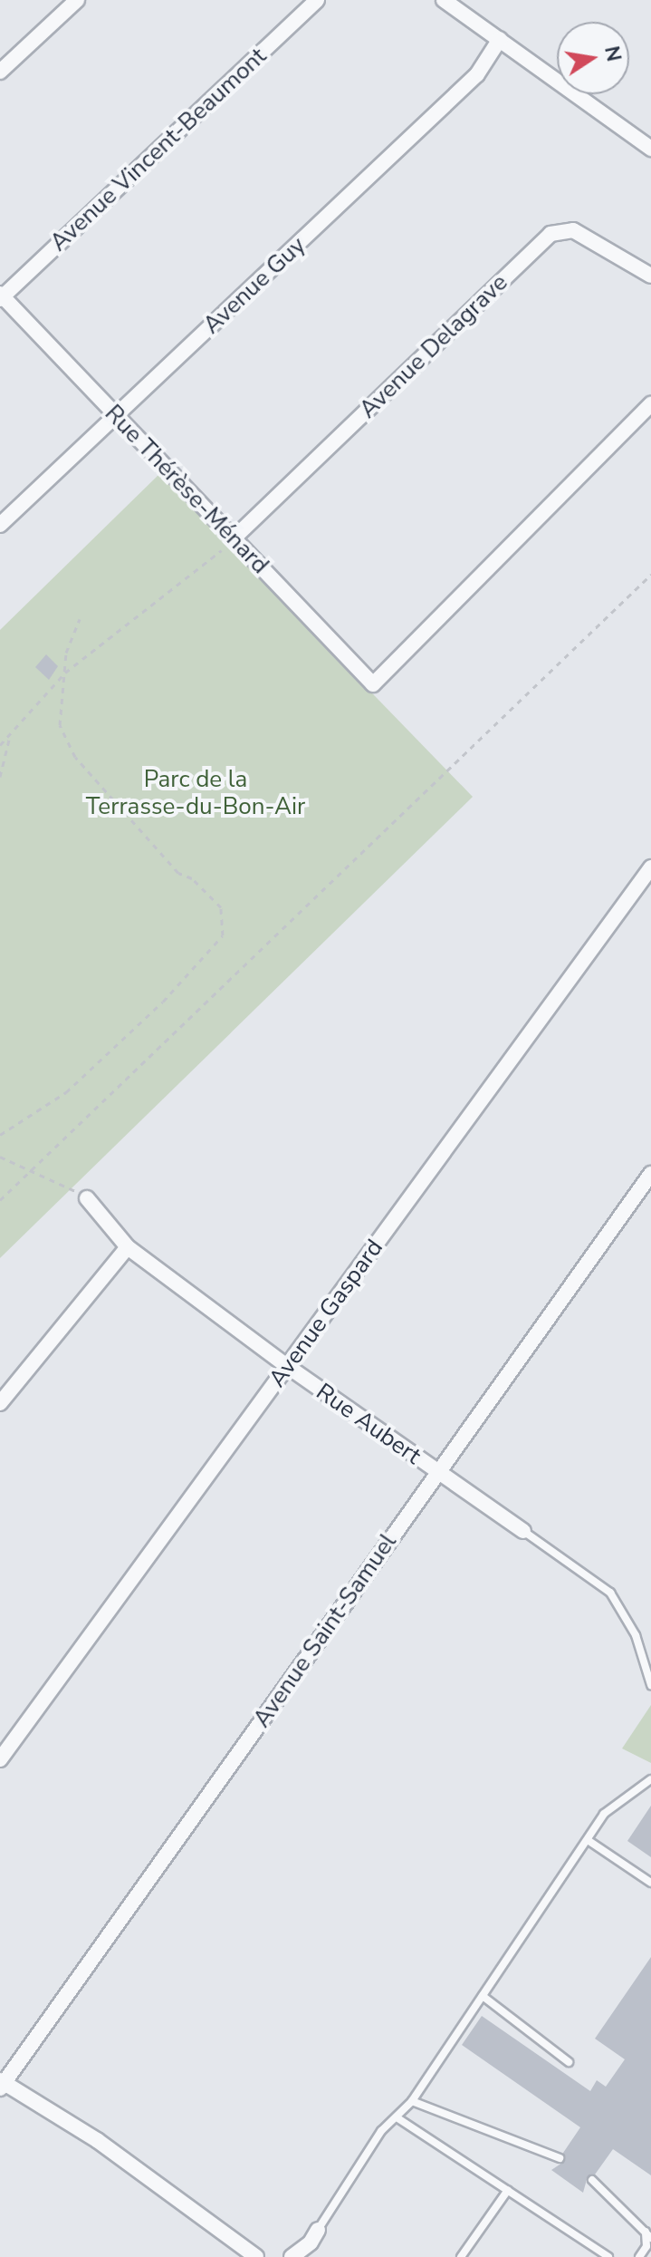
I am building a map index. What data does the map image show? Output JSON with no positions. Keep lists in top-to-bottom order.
{
  "streets": {
    "street": [
      "Avenue Vincent-Beaumont",
      "Avenue Guy",
      "Avenue Delagrave",
      "Rue Thérèse-Ménard",
      "Avenue Gaspard",
      "Rue Aubert",
      "Avenue Saint-Samuel"
    ]
  },
  "crossings": [
    ["Avenue Vincent-Beaumont", "Rue Thérèse-Ménard"],
    ["Avenue Guy", "Rue Thérèse-Ménard"],
    ["Avenue Delagrave", "Rue Thérèse-Ménard"],
    ["Avenue Gaspard", "Rue Aubert"],
    ["Rue Aubert", "Avenue Saint-Samuel"]
  ],
  "parks": ["Parc de la Terrasse-du-Bon-Air"],
  "north": "right"
}
